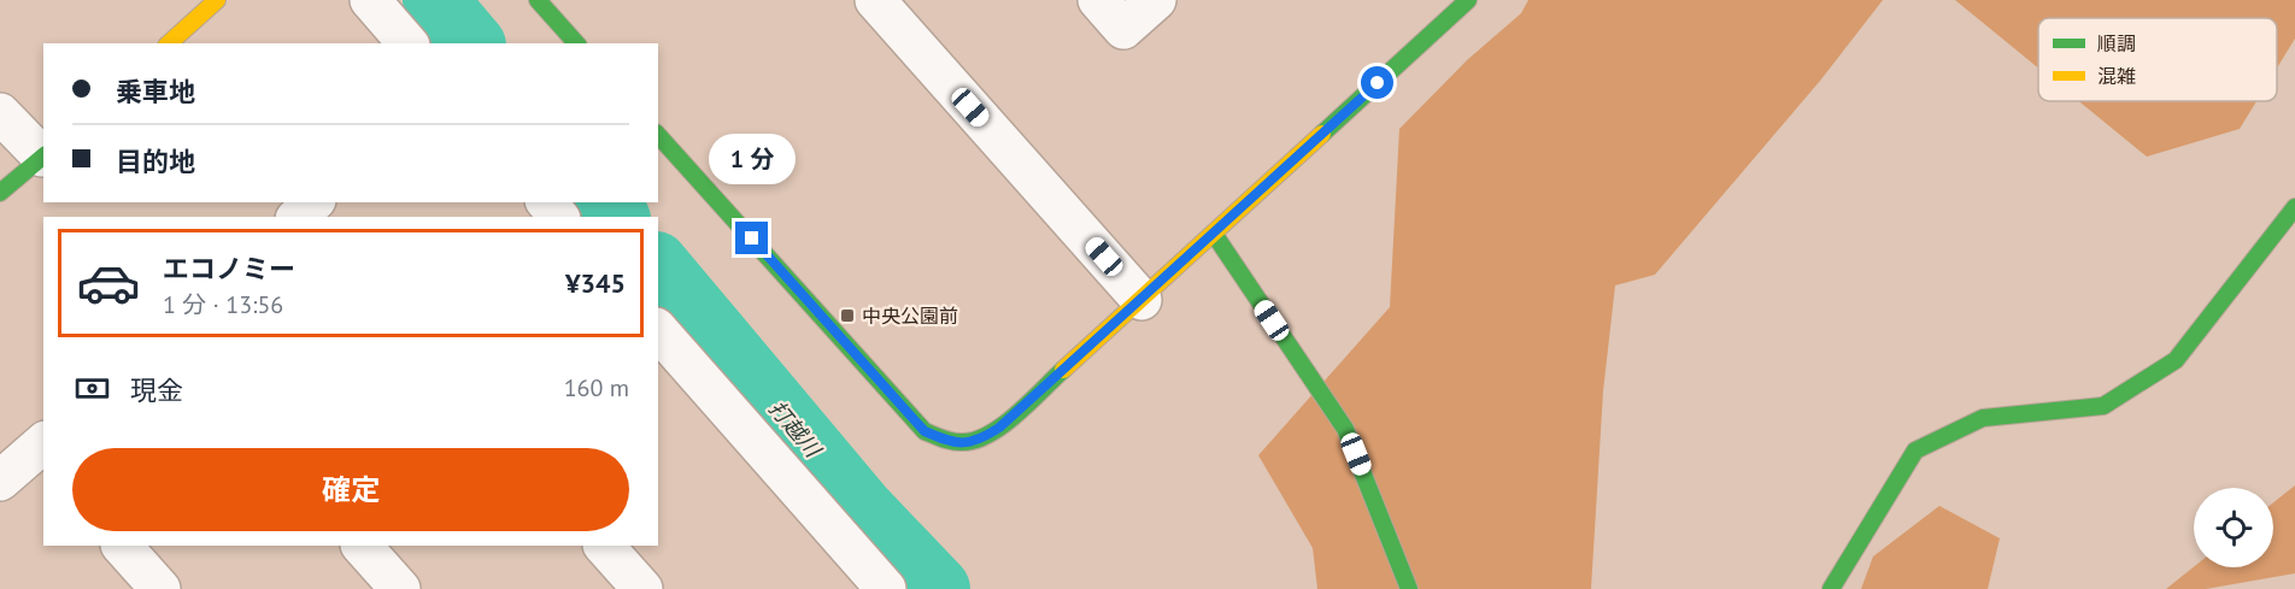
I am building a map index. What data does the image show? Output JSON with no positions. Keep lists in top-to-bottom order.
{
  "water": ["打越川"],
  "places": {
    "transit": ["中央公園前"]
  },
  "legend": ["順調", "混雑"],
  "page": {
    "banner": ["乗車地", "目的地"],
    "bubble": "1 分",
    "list": [
      {
        "name": "エコノミー",
        "note": "1 分 · 13:56",
        "value": "¥345"
      }
    ],
    "pay": ["現金", "160 m"],
    "buttons": "確定"
  }
}
